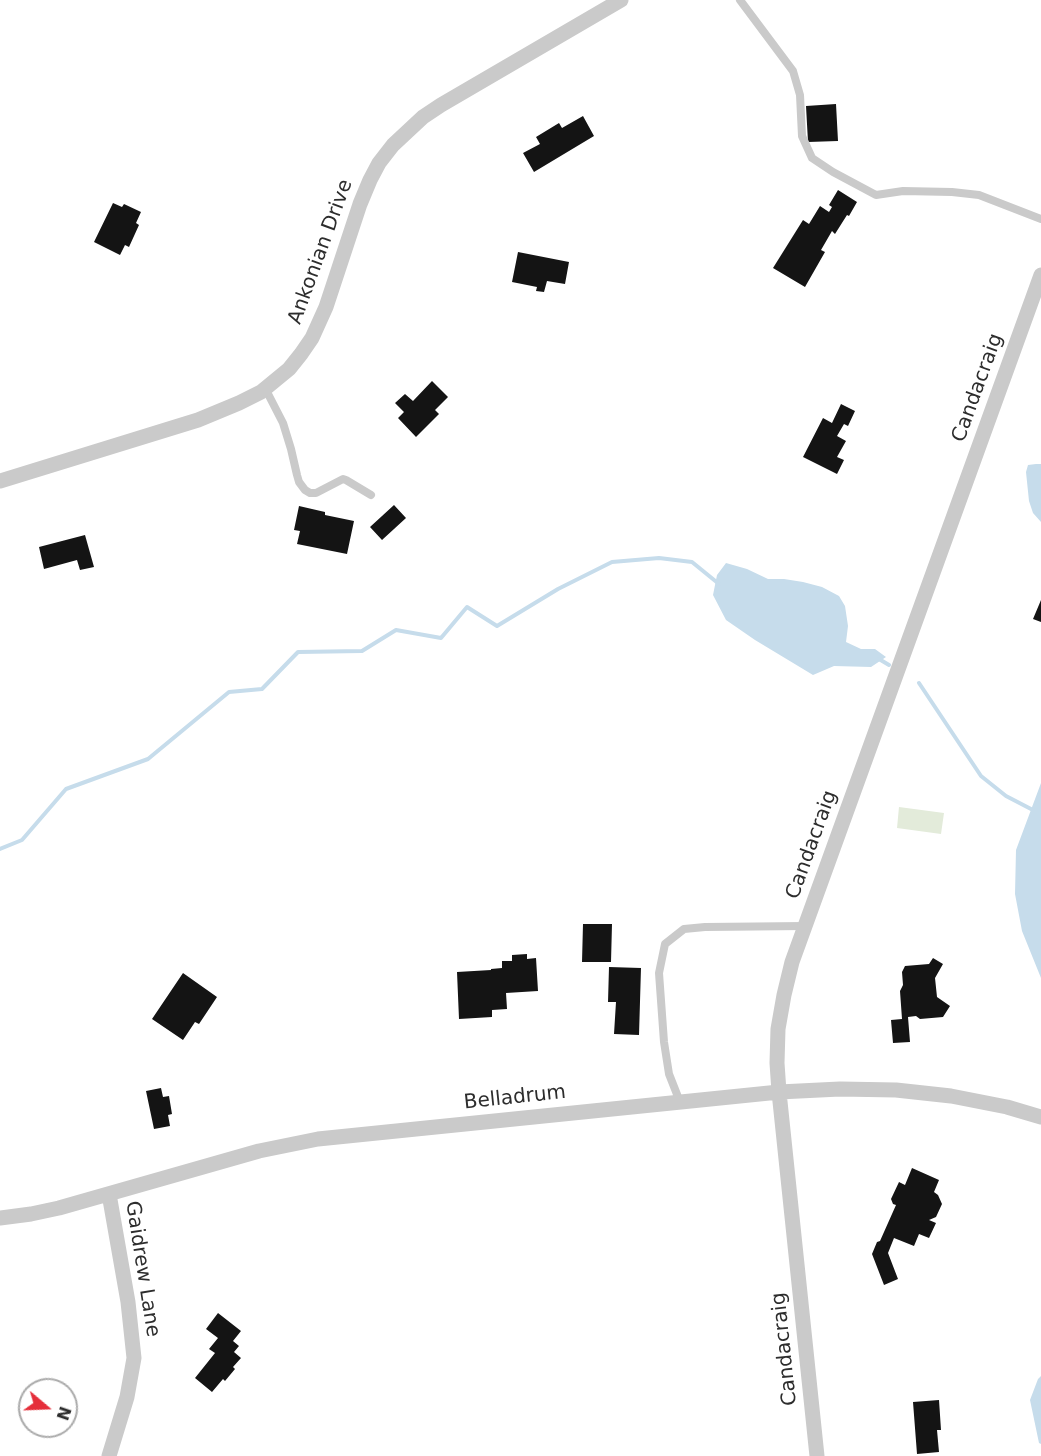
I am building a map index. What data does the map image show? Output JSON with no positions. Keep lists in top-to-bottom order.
{
  "streets": {
    "street": [
      "Ankonian Drive",
      "Candacraig",
      "Belladrum",
      "Gaidrew Lane"
    ]
  },
  "crossings": [
    ["Candacraig", "Belladrum"],
    ["Belladrum", "Gaidrew Lane"]
  ],
  "north": "right"
}
